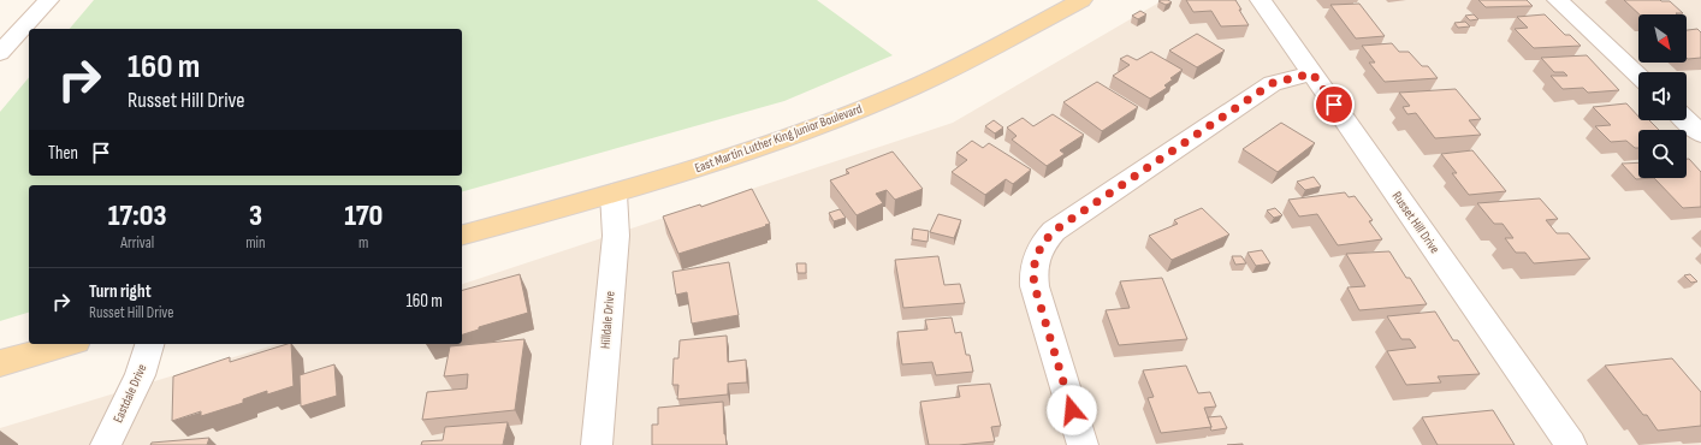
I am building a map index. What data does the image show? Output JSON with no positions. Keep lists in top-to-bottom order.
{
  "streets": {
    "main road": ["East Martin Luther King Junior Boulevard"],
    "street": ["Russet Hill Drive", "Hilldale Drive", "Eastdale Drive"]
  },
  "crossings": [
    ["East Martin Luther King Junior Boulevard", "Hilldale Drive"]
  ],
  "north": "bottom right",
  "page": {
    "turn": ["160 m", "Russet Hill Drive"],
    "then": "Then",
    "eta": [
      "17:03",
      "Arrival",
      "3",
      "min",
      "170",
      "m"
    ],
    "list": [
      {
        "name": "Turn right",
        "note": "Russet Hill Drive",
        "value": "160 m"
      }
    ]
  }
}
